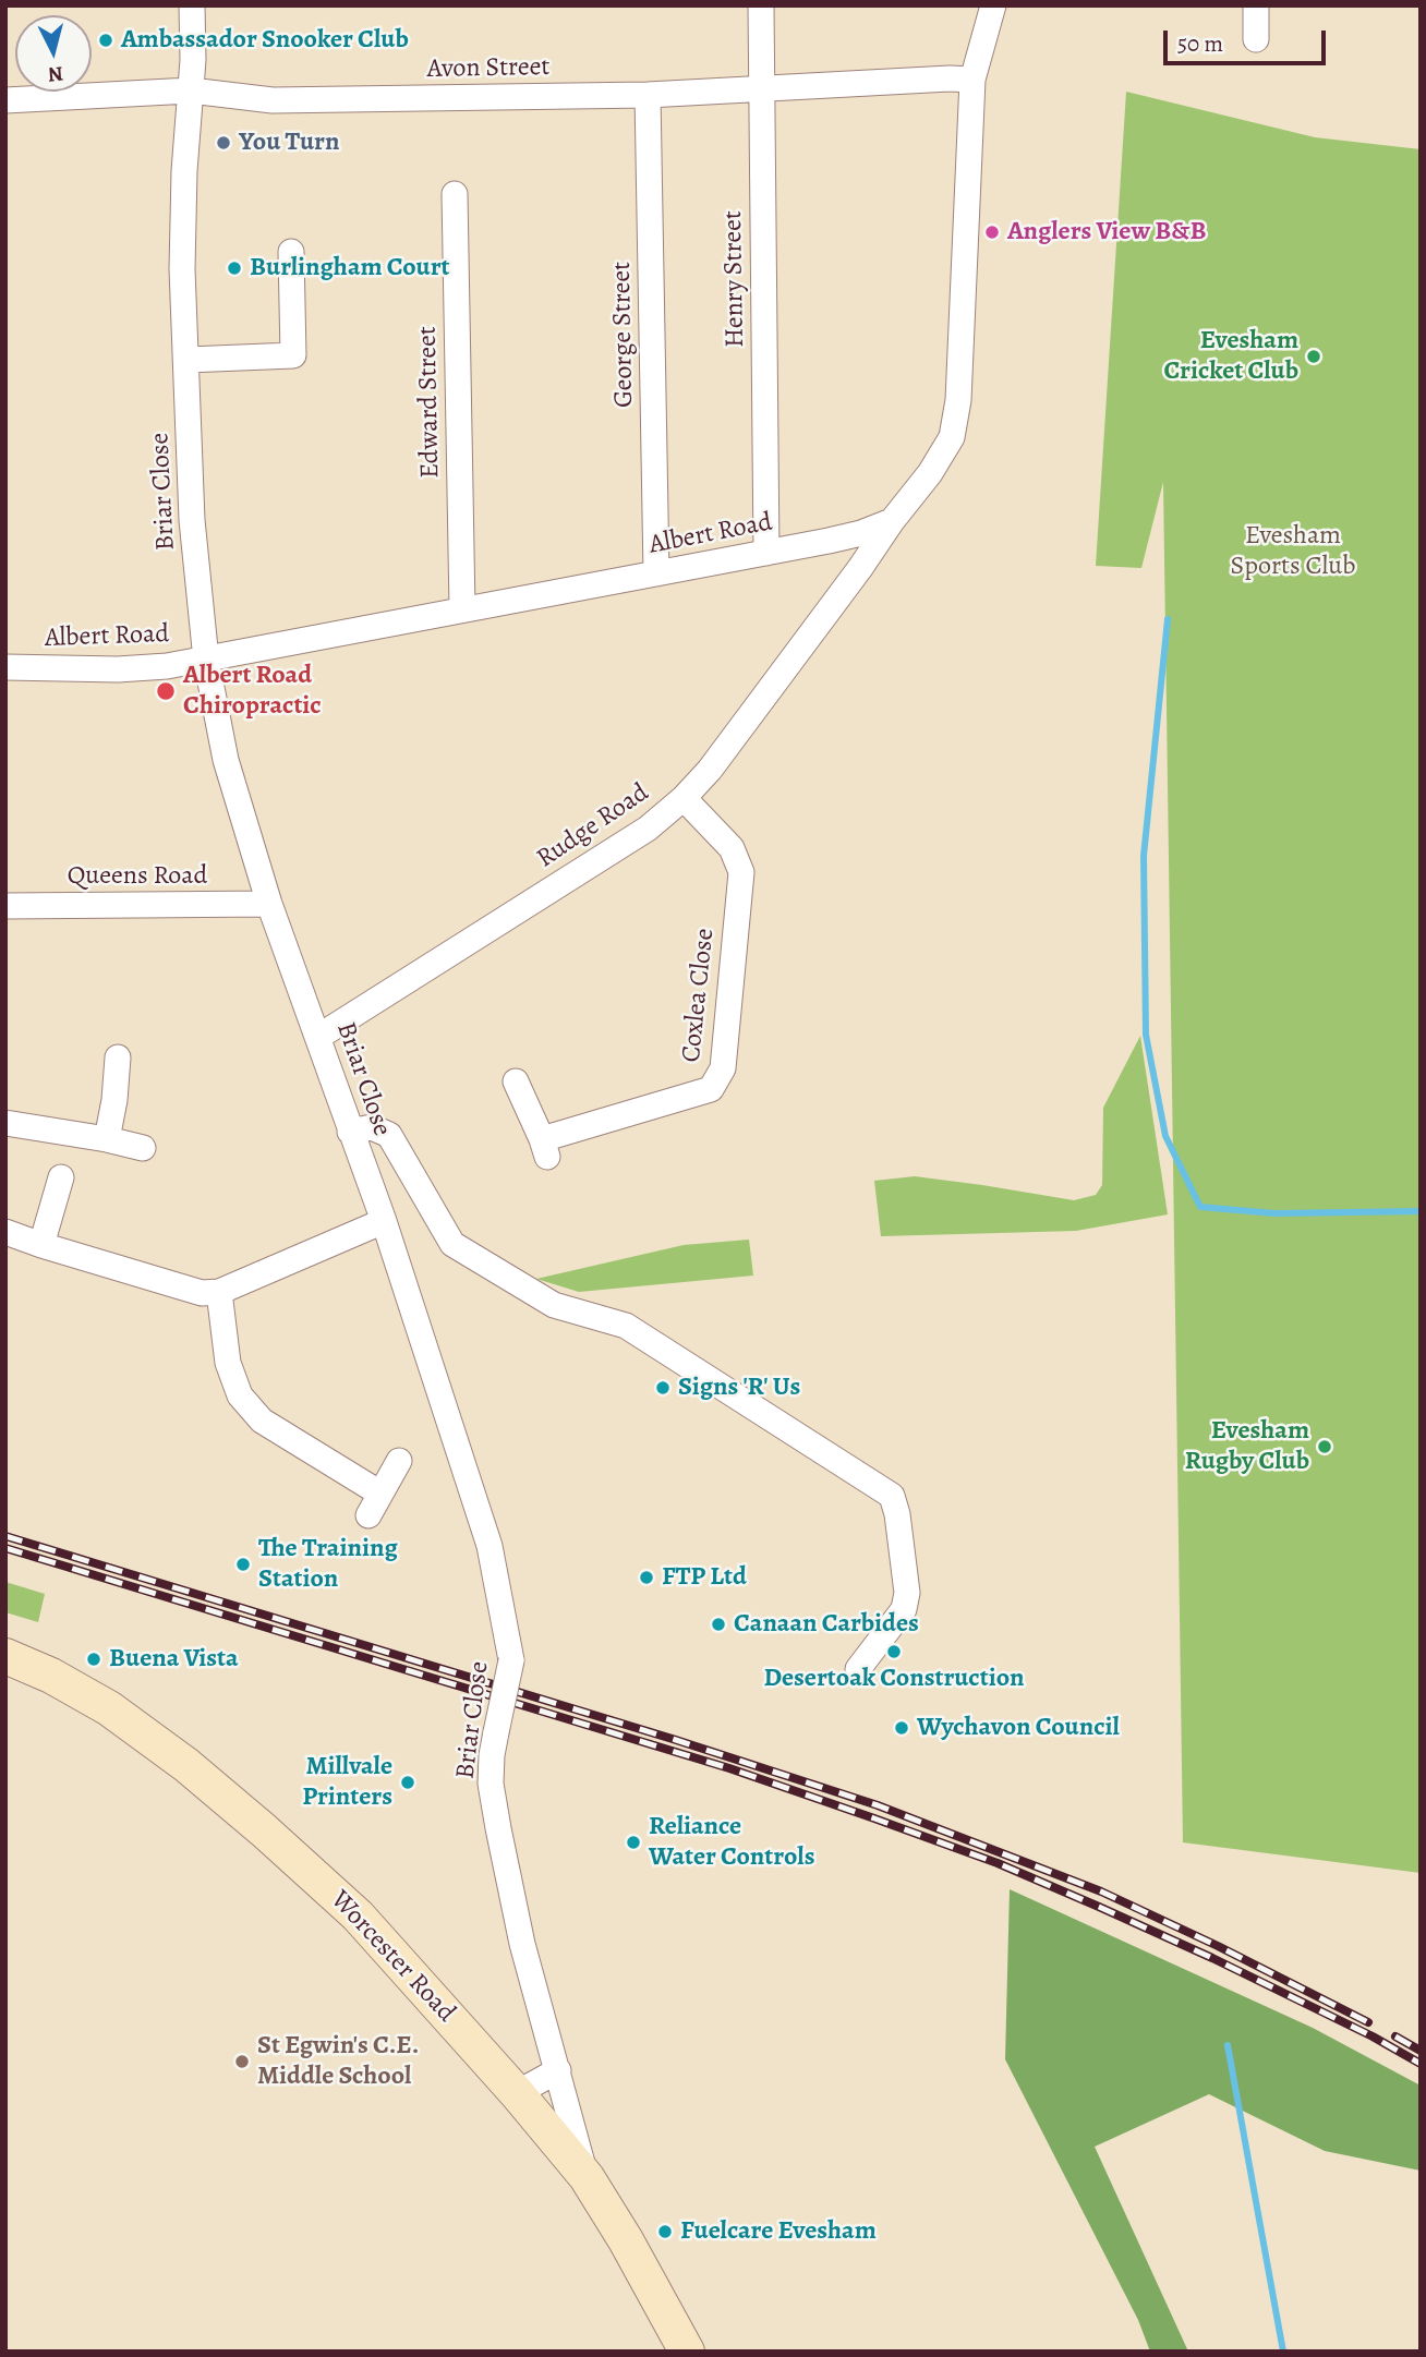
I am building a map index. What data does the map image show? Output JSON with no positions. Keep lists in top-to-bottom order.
{
  "streets": {
    "main road": ["Worcester Road"],
    "street": [
      "Avon Street",
      "Henry Street",
      "George Street",
      "Edward Street",
      "Briar Close",
      "Albert Road",
      "Rudge Road",
      "Queens Road",
      "Coxlea Close"
    ]
  },
  "crossings": [
    ["Avon Street", "Henry Street"],
    ["Avon Street", "George Street"],
    ["Avon Street", "Briar Close"],
    ["Henry Street", "Albert Road"],
    ["George Street", "Albert Road"],
    ["Edward Street", "Albert Road"],
    ["Briar Close", "Albert Road"],
    ["Briar Close", "Rudge Road"],
    ["Briar Close", "Queens Road"],
    ["Briar Close", "Worcester Road"],
    ["Albert Road", "Rudge Road"],
    ["Rudge Road", "Coxlea Close"]
  ],
  "parks": ["Evesham Sports Club"],
  "places": [
    "Ambassador Snooker Club",
    "You Turn",
    "Anglers View B&B",
    "Burlingham Court",
    "Evesham Cricket Club",
    "Albert Road Chiropractic",
    "Signs 'R' Us",
    "Evesham Rugby Club",
    "The Training Station",
    "FTP Ltd",
    "Canaan Carbides",
    "Desertoak Construction",
    "Buena Vista",
    "Wychavon Council",
    "Millvale Printers",
    "Reliance Water Controls",
    "St Egwin's C.E. Middle School",
    "Fuelcare Evesham"
  ],
  "scale_bar": "50 m",
  "north": "bottom"
}
